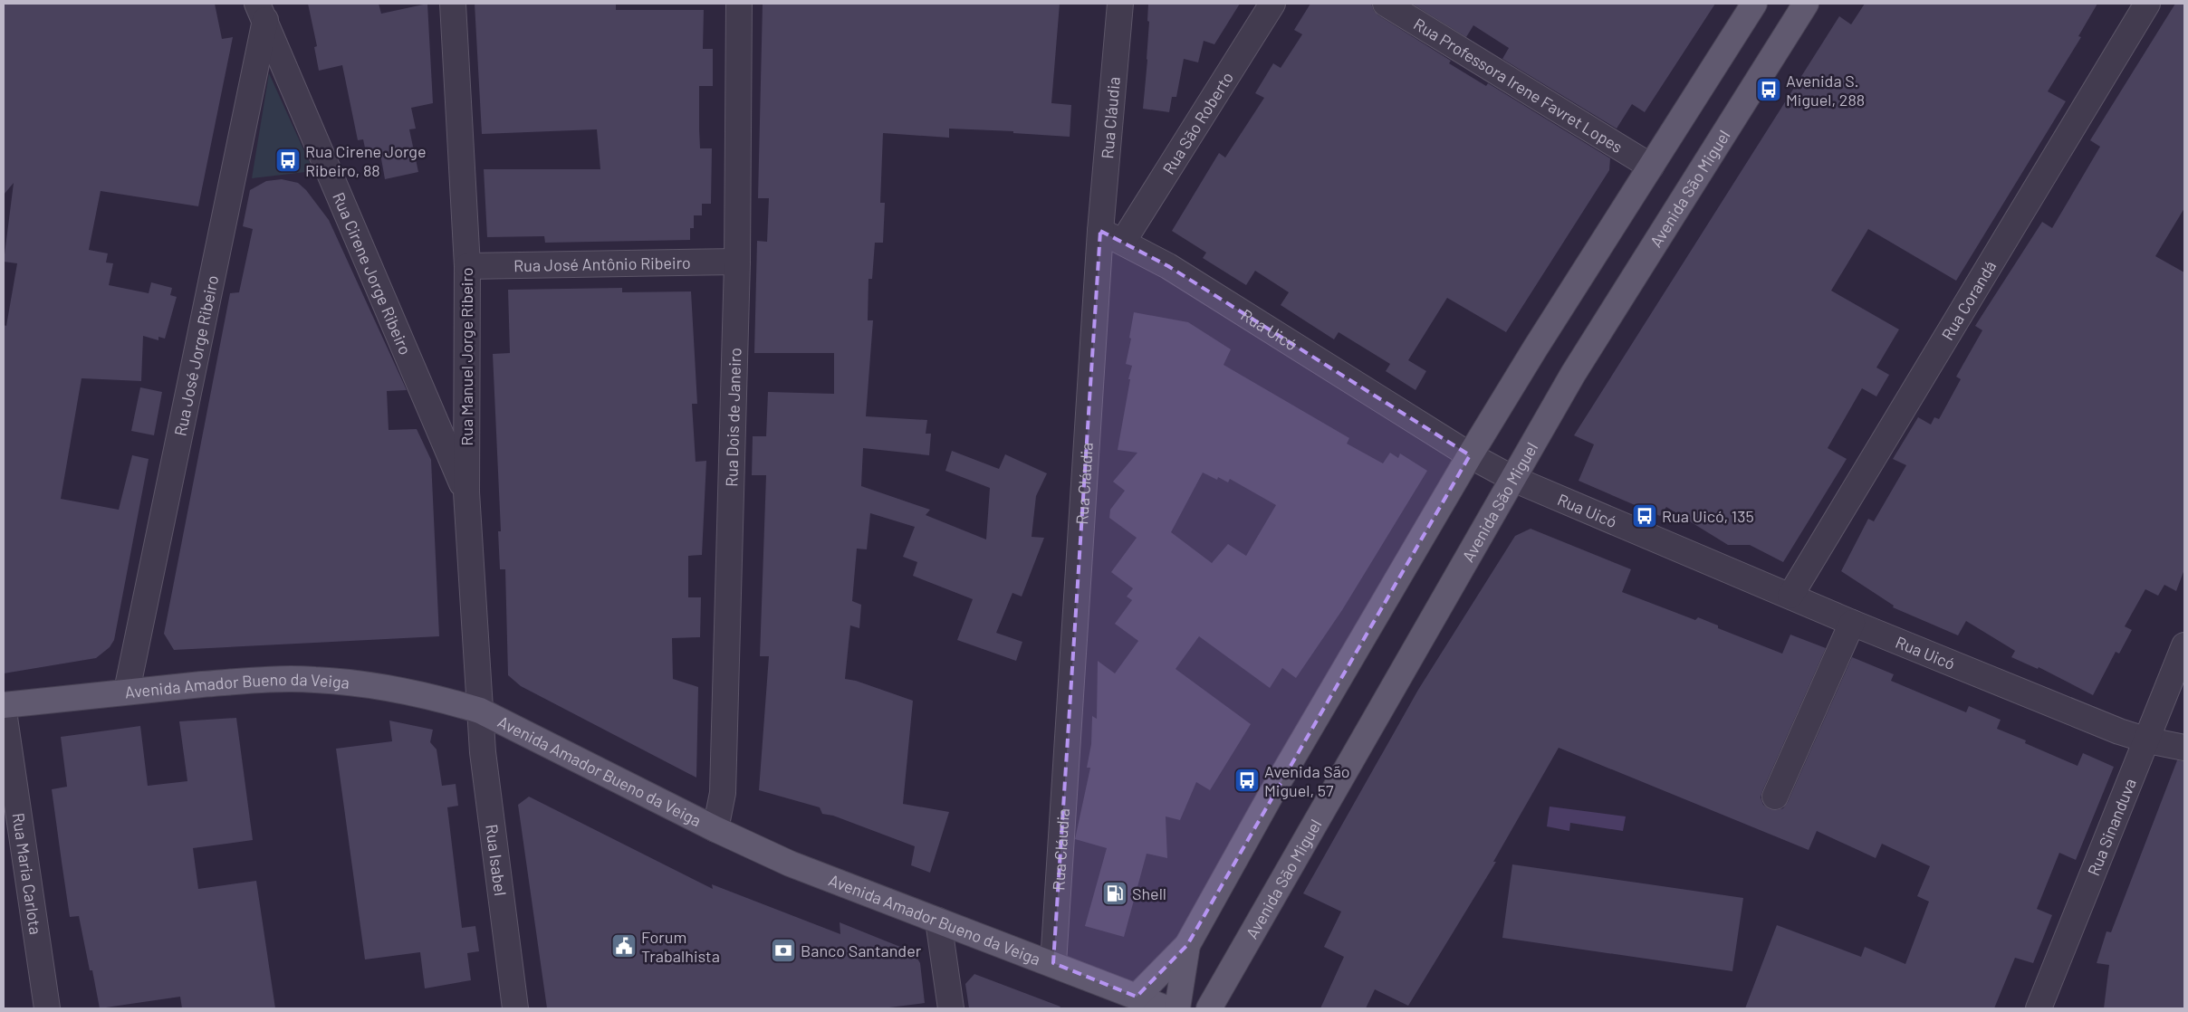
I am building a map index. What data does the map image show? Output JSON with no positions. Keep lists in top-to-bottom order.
{
  "streets": {
    "main road": ["Avenida São Miguel", "Avenida Amador Bueno da Veiga"],
    "street": [
      "Rua Professora Irene Favret Lopes",
      "Rua Cláudia",
      "Rua São Roberto",
      "Rua José Antônio Ribeiro",
      "Rua Cirene Jorge Ribeiro",
      "Rua Corandá",
      "Rua Uicó",
      "Rua José Jorge Ribeiro",
      "Rua Manuel Jorge Ribeiro",
      "Rua Dois de Janeiro",
      "Rua Sinanduva",
      "Rua Isabel",
      "Rua Maria Carlota"
    ]
  },
  "crossings": [
    ["Rua Cláudia", "Rua Uicó"],
    ["Rua Cláudia", "Avenida Amador Bueno da Veiga"],
    ["Rua São Roberto", "Rua Uicó"],
    ["Avenida São Miguel", "Rua Uicó"],
    ["Rua José Antônio Ribeiro", "Rua Manuel Jorge Ribeiro"],
    ["Rua José Antônio Ribeiro", "Rua Dois de Janeiro"],
    ["Rua Cirene Jorge Ribeiro", "Rua José Jorge Ribeiro"],
    ["Rua Cirene Jorge Ribeiro", "Rua Manuel Jorge Ribeiro"],
    ["Rua Corandá", "Rua Uicó"],
    ["Rua Uicó", "Rua Sinanduva"],
    ["Rua José Jorge Ribeiro", "Avenida Amador Bueno da Veiga"],
    ["Rua Manuel Jorge Ribeiro", "Avenida Amador Bueno da Veiga"],
    ["Rua Manuel Jorge Ribeiro", "Rua Isabel"],
    ["Rua Dois de Janeiro", "Avenida Amador Bueno da Veiga"],
    ["Avenida Amador Bueno da Veiga", "Rua Isabel"]
  ],
  "places": {
    "bus stop": [
      "Avenida S. Miguel, 288",
      "Rua Cirene Jorge Ribeiro, 88",
      "Rua Uicó, 135",
      "Avenida São Miguel, 57"
    ],
    "fuel station": ["Shell"],
    "public building": ["Forum Trabalhista"],
    "bank": ["Banco Santander"]
  }
}
